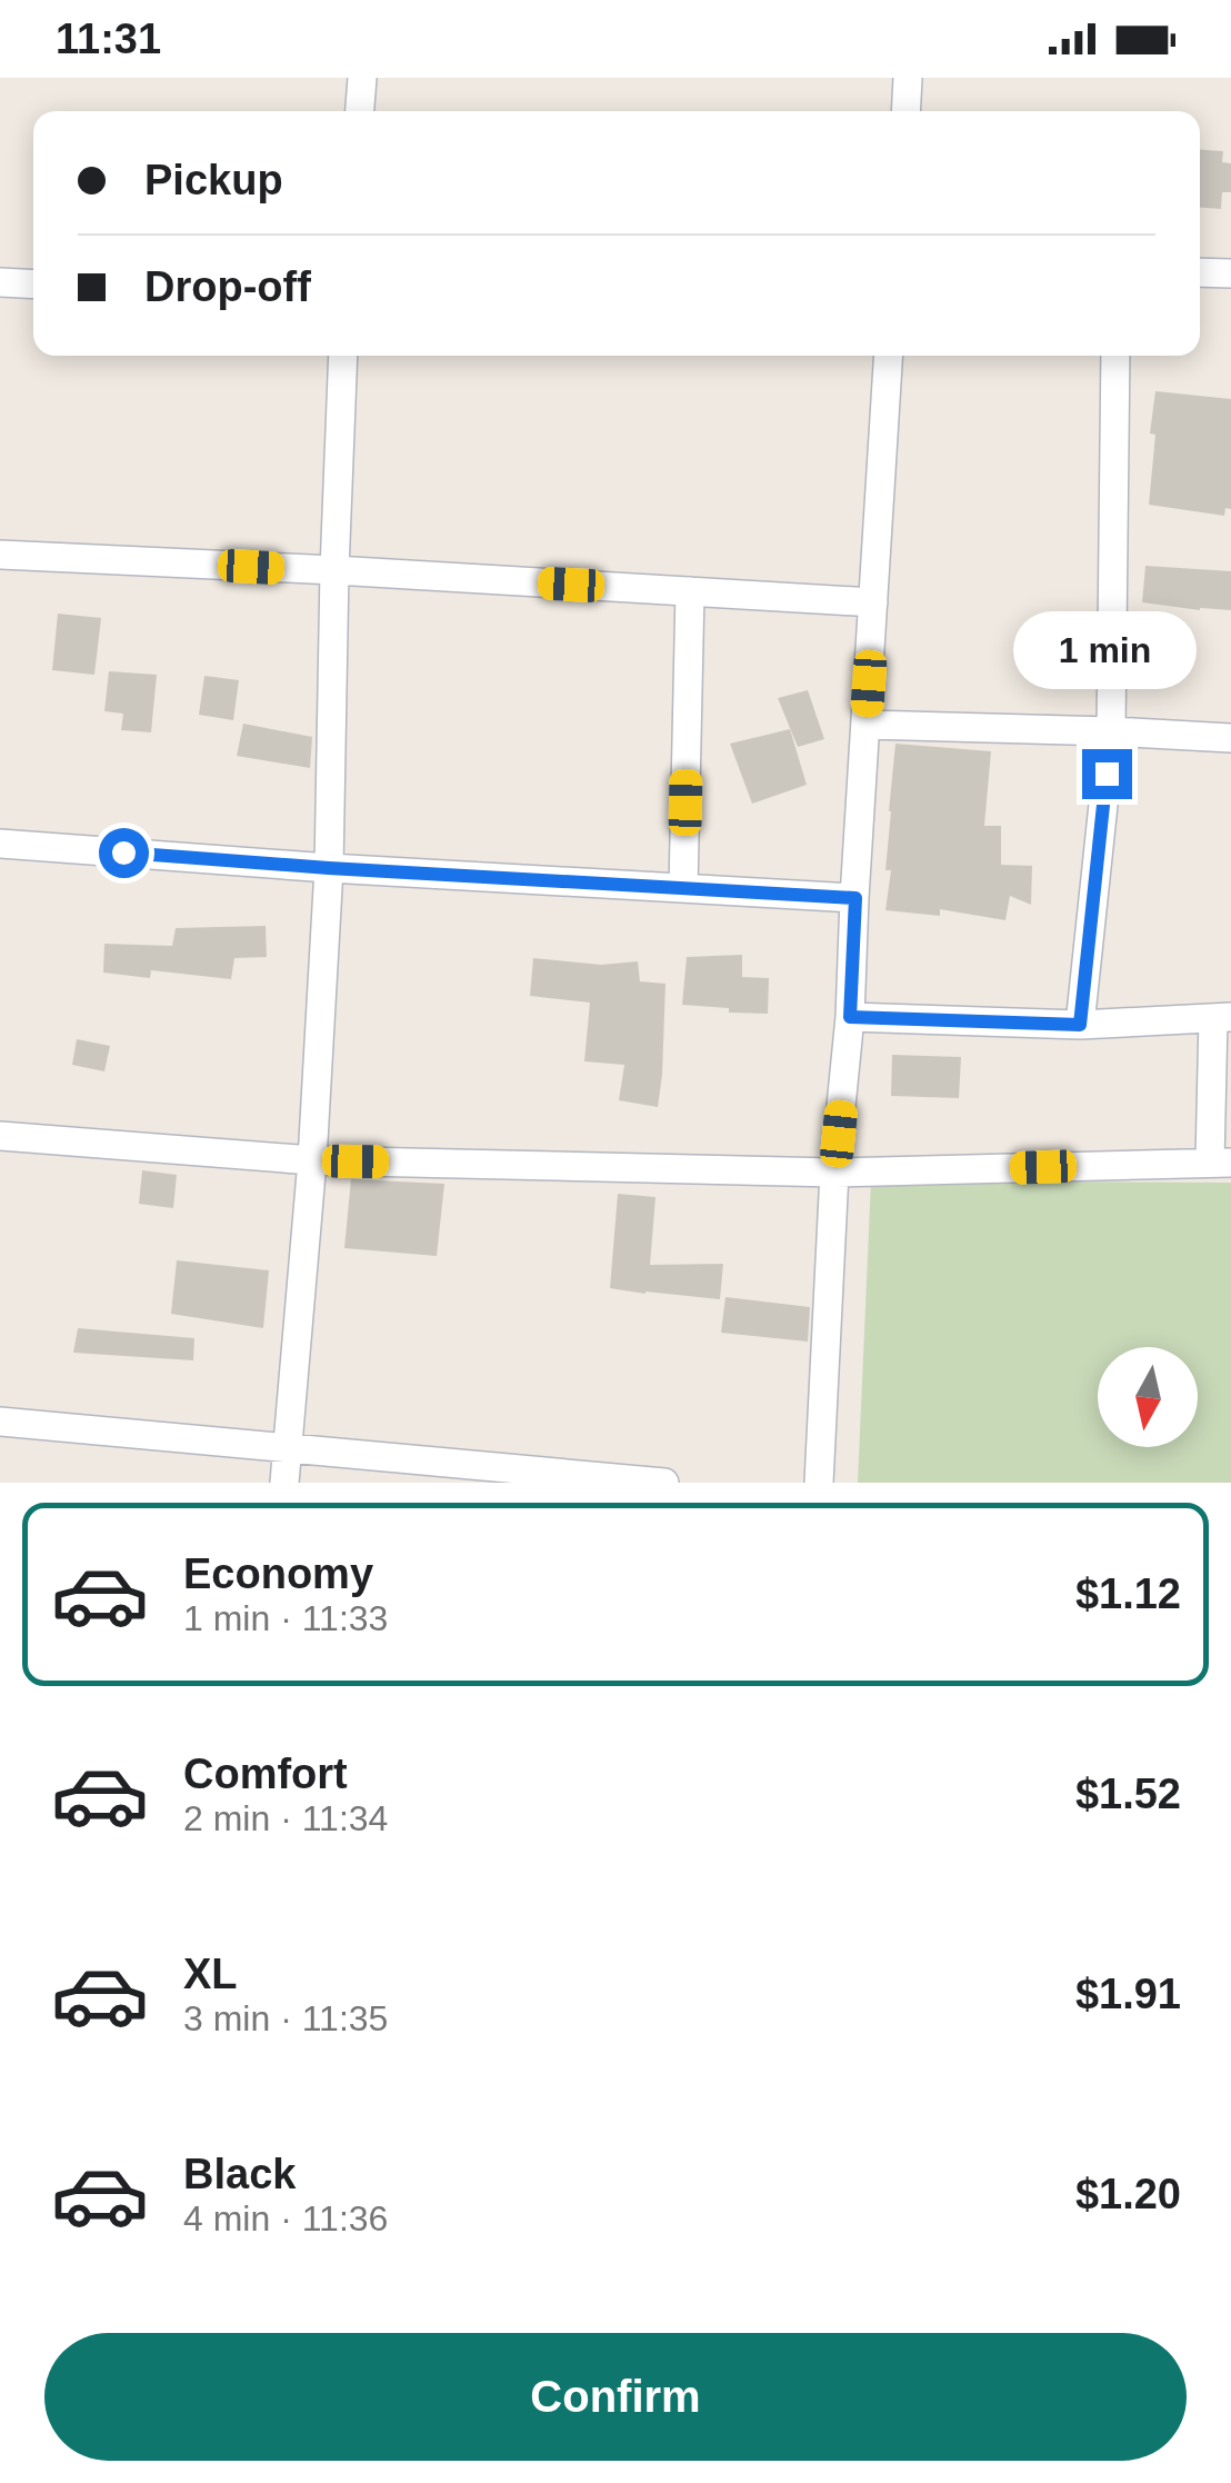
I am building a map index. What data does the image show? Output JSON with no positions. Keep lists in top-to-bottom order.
{
  "north": "bottom",
  "page": {
    "status": "11:31",
    "banner": ["Pickup", "Drop-off"],
    "bubble": "1 min",
    "list": [
      {
        "name": "Economy",
        "note": "1 min · 11:33",
        "value": "$1.12"
      },
      {
        "name": "Comfort",
        "note": "2 min · 11:34",
        "value": "$1.52"
      },
      {
        "name": "XL",
        "note": "3 min · 11:35",
        "value": "$1.91"
      },
      {
        "name": "Black",
        "note": "4 min · 11:36",
        "value": "$1.20"
      }
    ],
    "buttons": "Confirm"
  }
}
